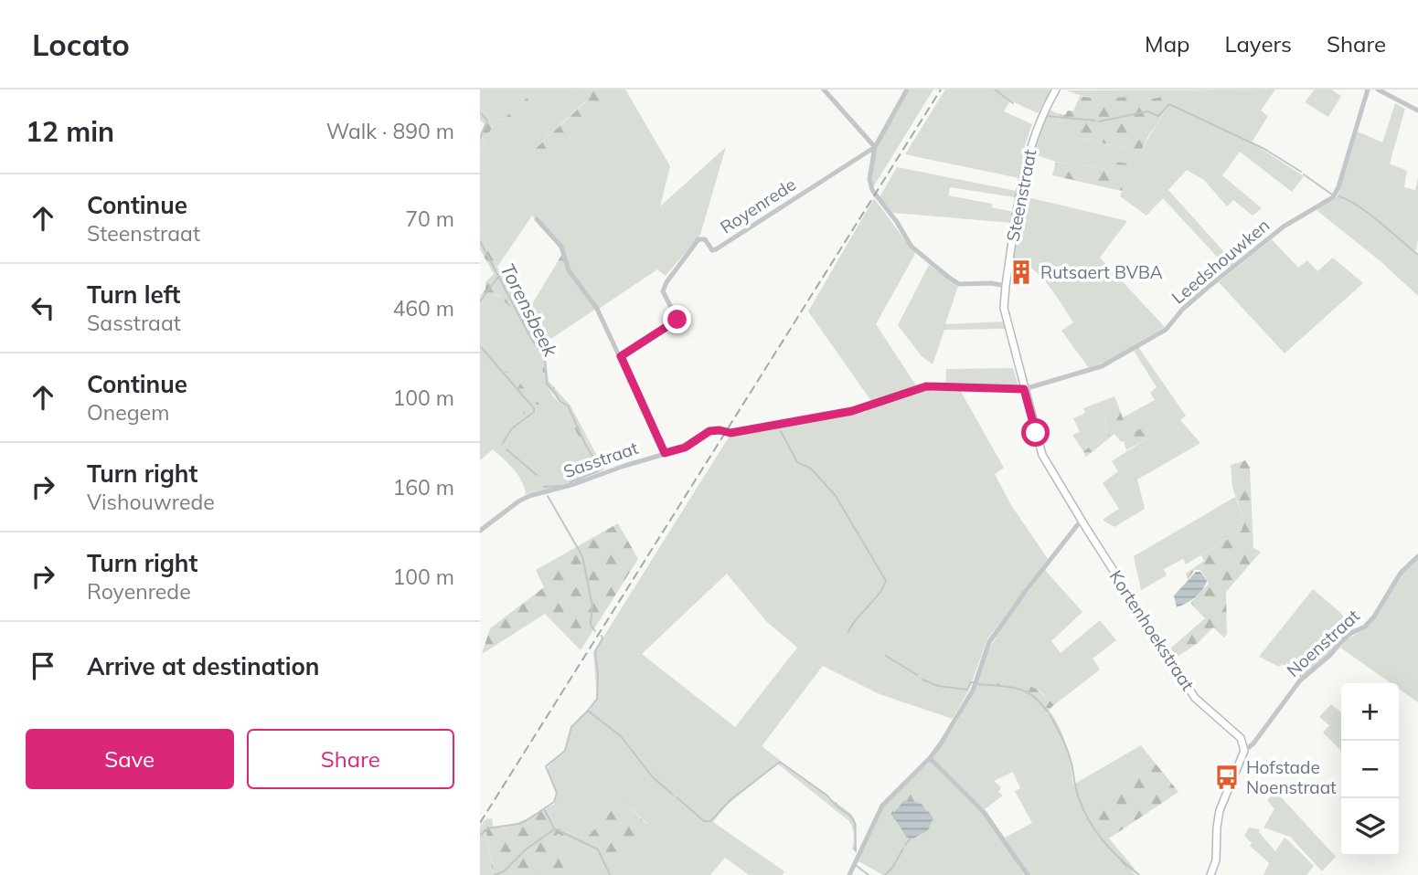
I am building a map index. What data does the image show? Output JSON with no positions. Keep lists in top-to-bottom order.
{
  "streets": {
    "street": [
      "Steenstraat",
      "Royenrede",
      "Leedshouwken",
      "Sasstraat",
      "Kortenhoekstraat",
      "Noenstraat"
    ]
  },
  "crossings": [
    ["Steenstraat", "Leedshouwken"],
    ["Steenstraat", "Sasstraat"],
    ["Steenstraat", "Kortenhoekstraat"],
    ["Leedshouwken", "Sasstraat"],
    ["Kortenhoekstraat", "Noenstraat"]
  ],
  "water": ["Torensbeek"],
  "places": {
    "building": ["Rutsaert BVBA"],
    "bus stop": ["Hofstade Noenstraat"]
  },
  "page": {
    "header": "Locato",
    "nav": ["Map", "Layers", "Share"],
    "heading": ["12 min", "Walk · 890 m"],
    "list": [
      ["Continue", "Steenstraat", "70 m"],
      ["Turn left", "Sasstraat", "460 m"],
      ["Continue", "Onegem", "100 m"],
      ["Turn right", "Vishouwrede", "160 m"],
      ["Turn right", "Royenrede", "100 m"],
      "Arrive at destination"
    ],
    "map_buttons": ["+", "−"],
    "buttons": ["Save", "Share"]
  }
}
